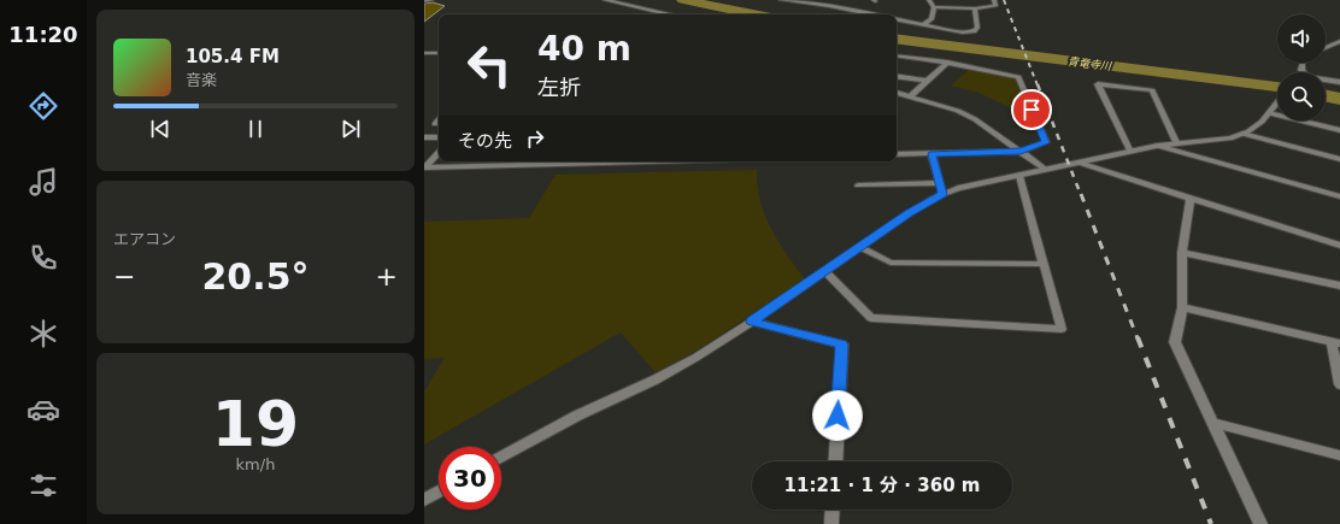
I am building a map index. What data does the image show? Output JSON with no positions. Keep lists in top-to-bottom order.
{
  "water": ["青竜寺川"],
  "page": {
    "tabs": "11:20",
    "turn": ["40 m", "左折"],
    "song": ["105.4 FM", "音楽"],
    "then": "その先",
    "tile": [
      "エアコン",
      ["19", "km/h"]
    ],
    "heat": ["−", "20.5°", "+"],
    "limit": "30",
    "trip": "11:21 · 1 分 · 360 m"
  }
}
